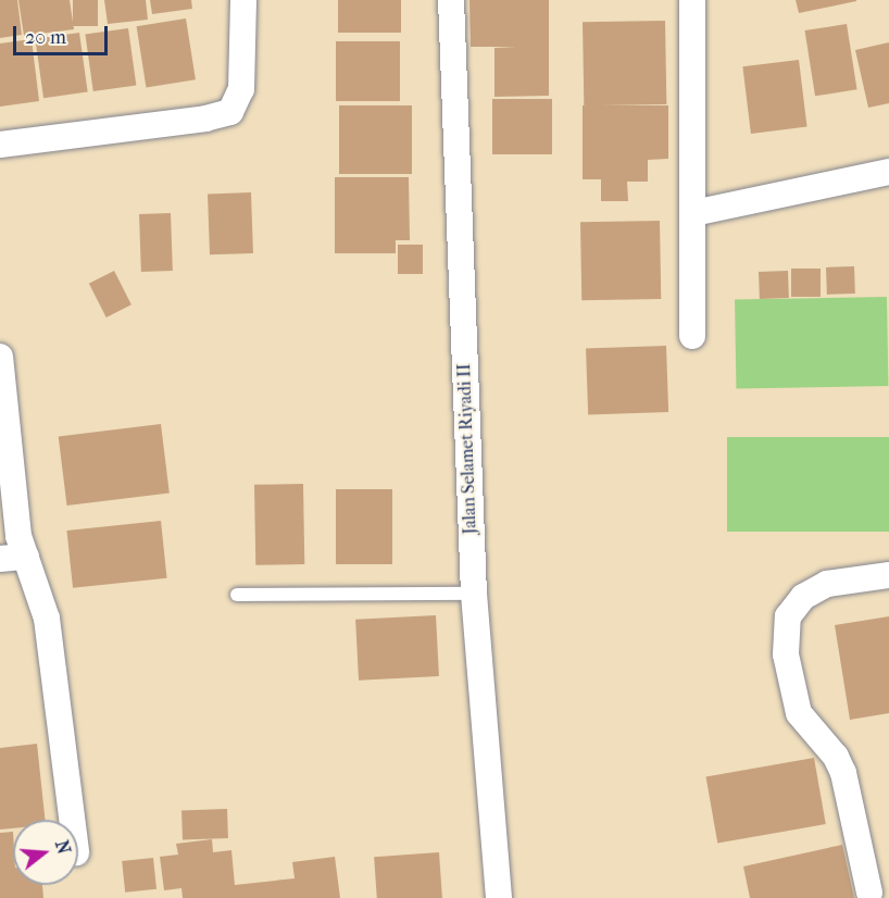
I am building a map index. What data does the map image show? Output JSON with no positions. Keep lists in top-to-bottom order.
{
  "streets": {
    "street": ["Jalan Selamet Riyadi II"]
  },
  "scale_bar": "20 m",
  "north": "right"
}
